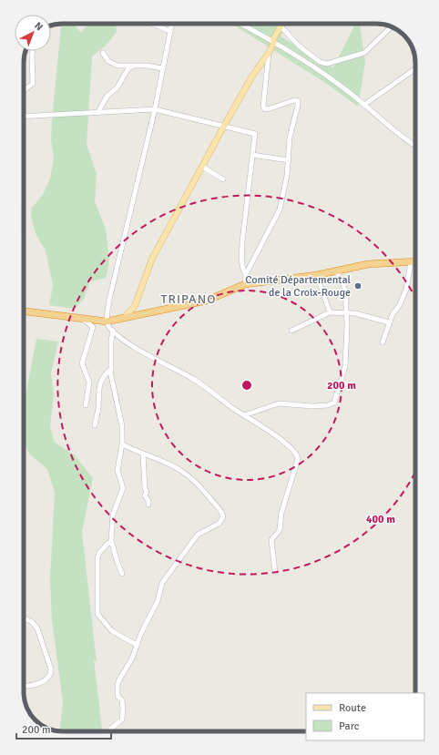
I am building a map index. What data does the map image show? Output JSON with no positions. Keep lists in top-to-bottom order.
{
  "districts": ["TRIPANO"],
  "places": ["Comité Départemental de la Croix-Rouge"],
  "legend": ["Route", "Parc"],
  "scale_bar": "200 m",
  "north": "top right",
  "rings": ["200 m", "400 m"]
}
